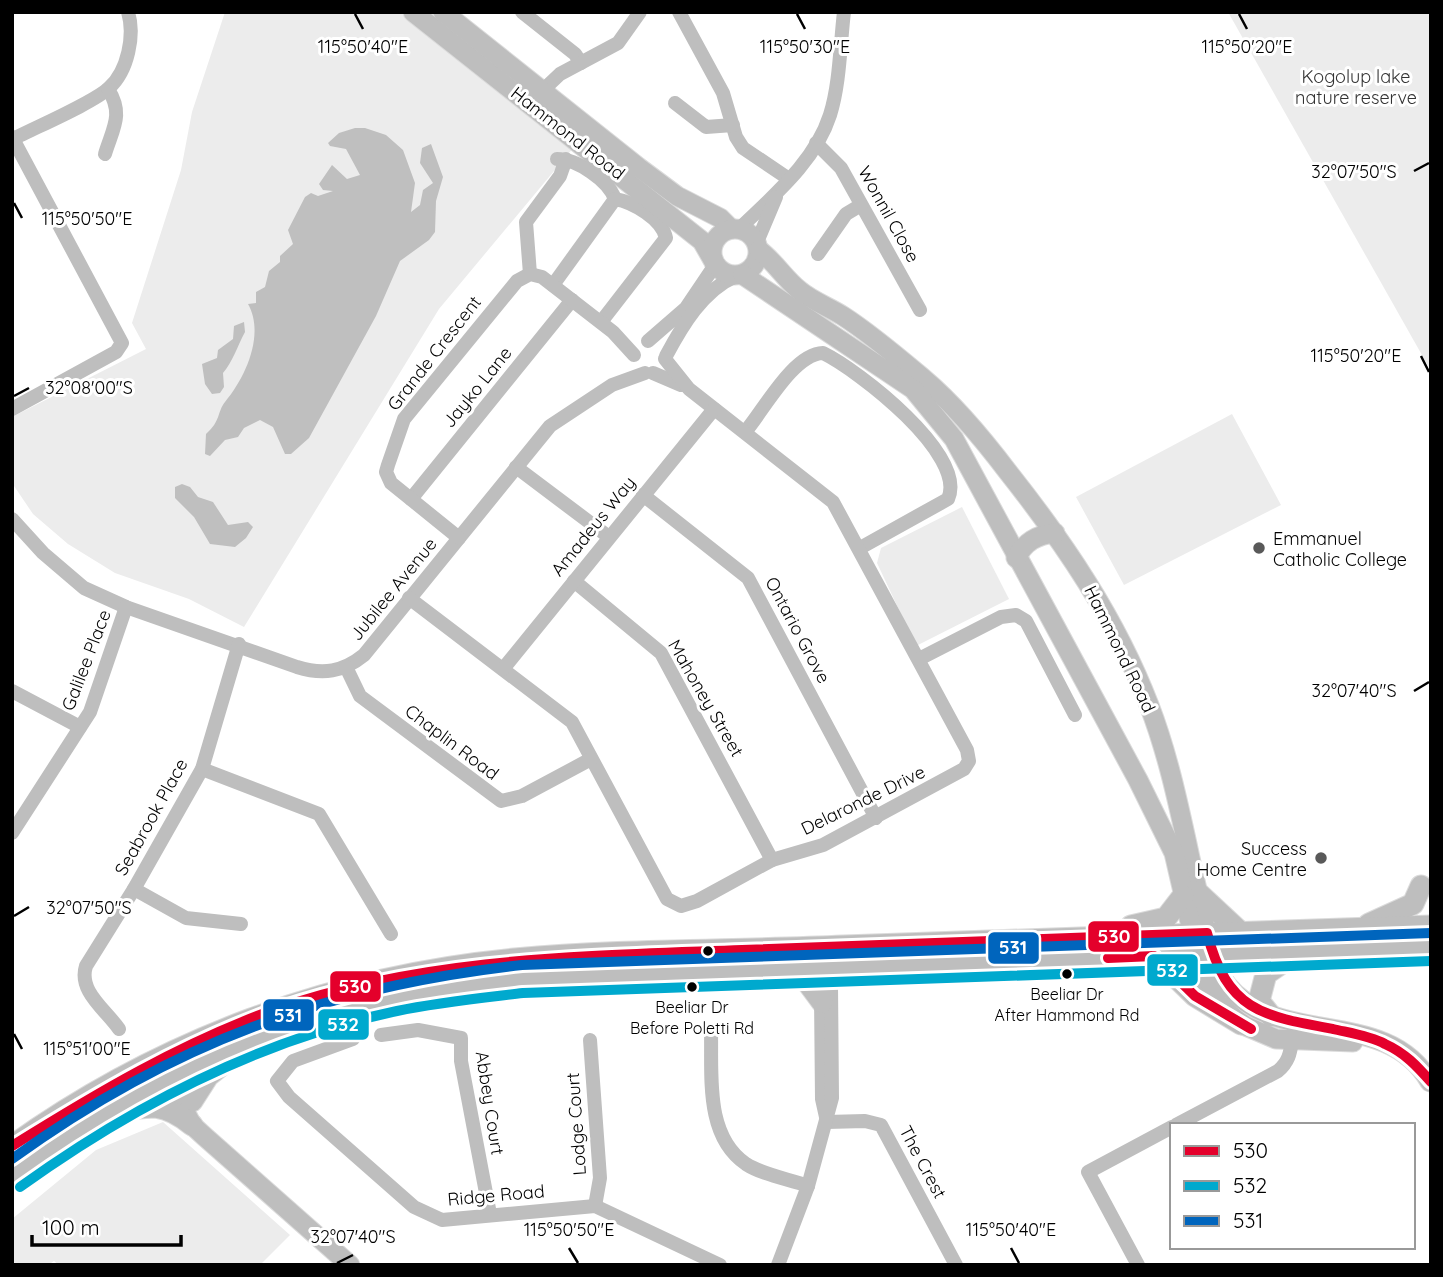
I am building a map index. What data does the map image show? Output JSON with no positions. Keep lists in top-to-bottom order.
{
  "streets": {
    "main road": ["Hammond Road"],
    "street": [
      "Wonnil Close",
      "Grande Crescent",
      "Jayko Lane",
      "Amadeus Way",
      "Jubilee Avenue",
      "Ontario Grove",
      "Galilee Place",
      "Mahoney Street",
      "Chaplin Road",
      "Delaronde Drive",
      "Seabrook Place",
      "Abbey Court",
      "Lodge Court",
      "The Crest",
      "Ridge Road"
    ]
  },
  "crossings": [
    ["Grande Crescent", "Jayko Lane"],
    ["Grande Crescent", "Jubilee Avenue"],
    ["Amadeus Way", "Ontario Grove"],
    ["Amadeus Way", "Mahoney Street"],
    ["Amadeus Way", "Delaronde Drive"],
    ["Jubilee Avenue", "Chaplin Road"],
    ["Jubilee Avenue", "Delaronde Drive"],
    ["Ontario Grove", "Delaronde Drive"],
    ["Mahoney Street", "Delaronde Drive"],
    ["Chaplin Road", "Delaronde Drive"],
    ["Abbey Court", "Ridge Road"],
    ["Lodge Court", "Ridge Road"]
  ],
  "parks": ["Kogolup lake nature reserve"],
  "places": [
    "Emmanuel Catholic College",
    "Success Home Centre",
    "Beeliar Dr After Hammond Rd",
    "Beeliar Dr Before Poletti Rd"
  ],
  "lines": ["transit line 530", "transit line 531", "transit line 532"],
  "legend": ["530", "532", "531"],
  "scale_bar": "100 m",
  "coordinates": [
    "115°50'40\"E",
    "115°50'30\"E",
    "115°50'20\"E",
    "32°07'50\"S",
    "115°50'50\"E",
    "32°08'00\"S",
    "32°07'40\"S",
    "115°51'00\"E"
  ]
}
